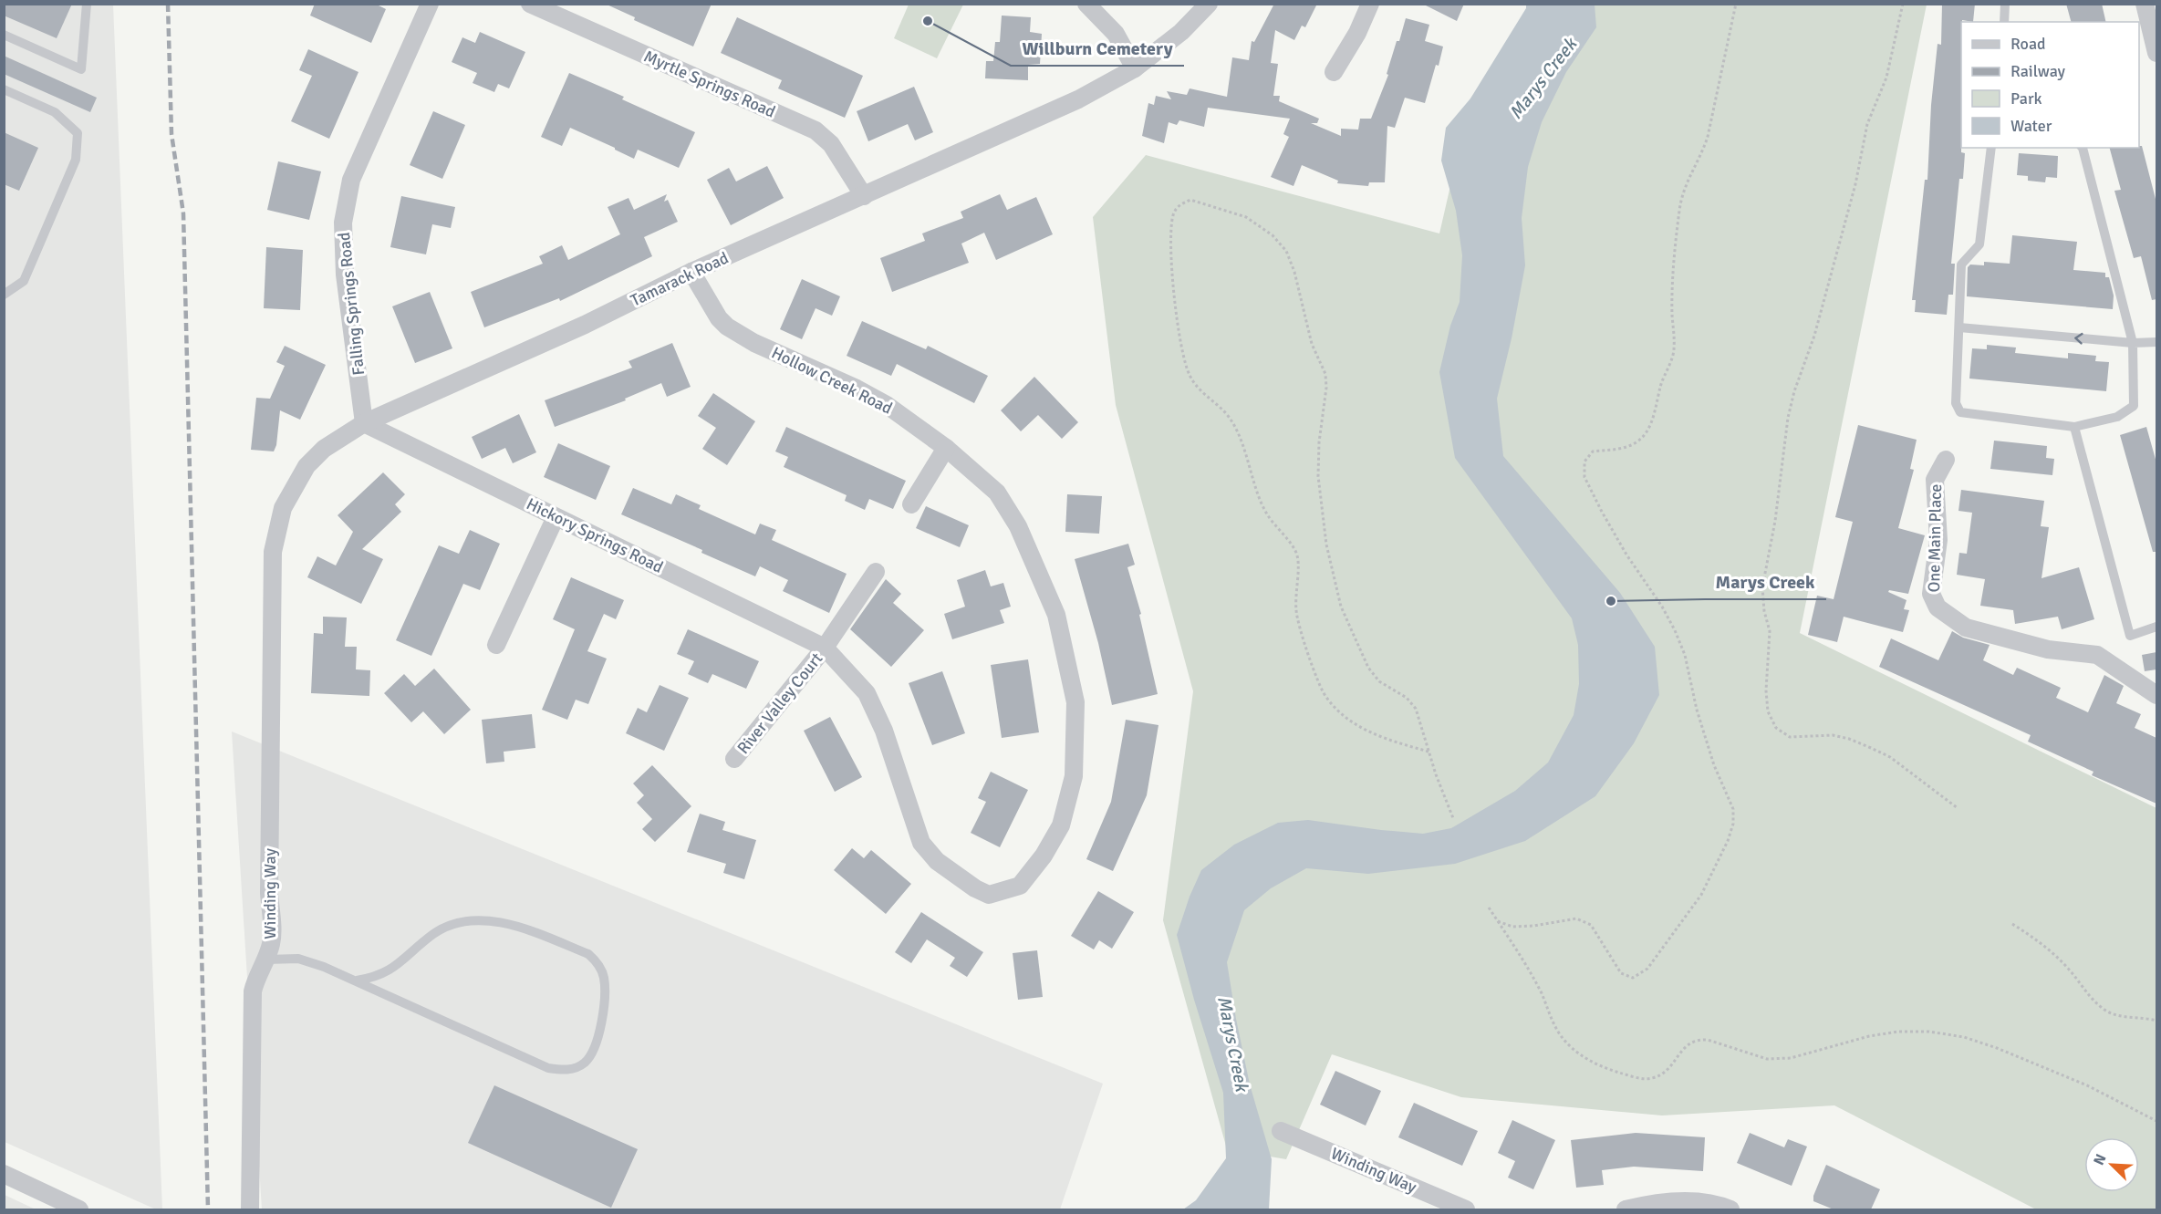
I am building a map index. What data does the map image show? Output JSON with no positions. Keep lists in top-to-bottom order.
{
  "streets": {
    "street": [
      "Myrtle Springs Road",
      "Tamarack Road",
      "Falling Springs Road",
      "Hollow Creek Road",
      "Hickory Springs Road",
      "One Main Place",
      "River Valley Court",
      "Winding Way"
    ]
  },
  "crossings": [
    ["Myrtle Springs Road", "Tamarack Road"],
    ["Tamarack Road", "Falling Springs Road"],
    ["Tamarack Road", "Hollow Creek Road"],
    ["Tamarack Road", "Hickory Springs Road"],
    ["Tamarack Road", "Winding Way"],
    ["Falling Springs Road", "Hickory Springs Road"],
    ["Hollow Creek Road", "Hickory Springs Road"],
    ["Hickory Springs Road", "River Valley Court"]
  ],
  "water": ["Marys Creek"],
  "places": ["Willburn Cemetery", "Marys Creek"],
  "legend": [
    "Road",
    "Railway",
    "Park",
    "Water"
  ],
  "north": "top left"
}
